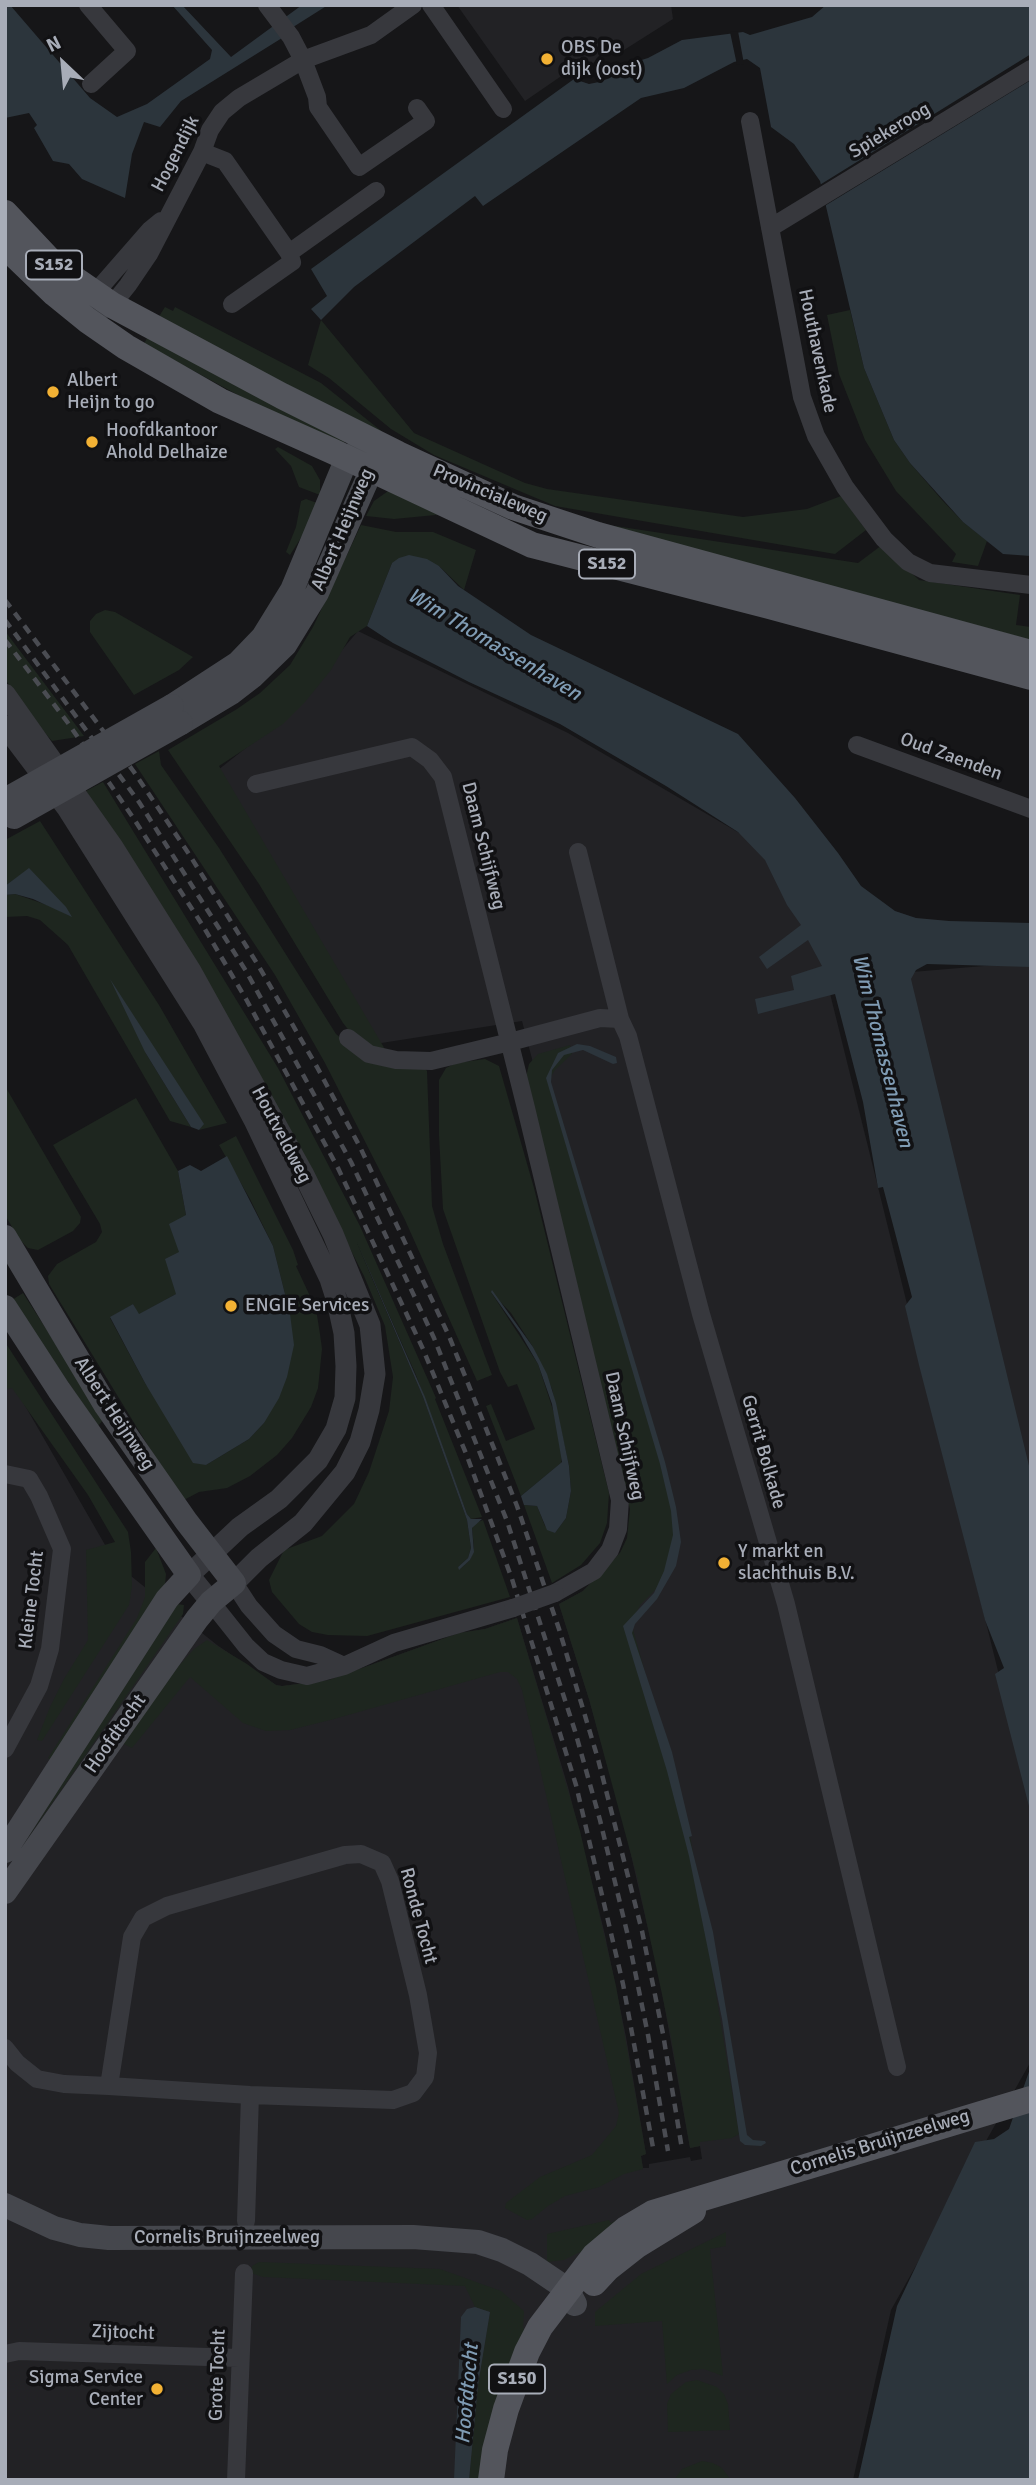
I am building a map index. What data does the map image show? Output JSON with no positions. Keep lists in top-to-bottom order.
{
  "streets": {
    "main road": [
      "S152",
      "Provincialeweg",
      "Albert Heijnweg",
      "Hoofdtocht",
      "Cornelis Bruijnzeelweg",
      "S150"
    ],
    "street": [
      "Spiekeroog",
      "Hogendijk",
      "Houthavenkade",
      "Oud Zaenden",
      "Daam Schijfweg",
      "Houtveldweg",
      "Gerrit Bolkade",
      "Kleine Tocht",
      "Ronde Tocht",
      "Zijtocht",
      "Grote Tocht"
    ]
  },
  "crossings": [
    ["Spiekeroog", "Houthavenkade"],
    ["Hogendijk", "Provincialeweg"],
    ["Provincialeweg", "Albert Heijnweg"],
    ["Albert Heijnweg", "Daam Schijfweg"],
    ["Albert Heijnweg", "Houtveldweg"],
    ["Albert Heijnweg", "Hoofdtocht"],
    ["Daam Schijfweg", "Hoofdtocht"],
    ["Houtveldweg", "Hoofdtocht"],
    ["Cornelis Bruijnzeelweg", "S150"],
    ["Zijtocht", "Grote Tocht"]
  ],
  "water": ["Wim Thomassenhaven", "Hoofdtocht"],
  "places": [
    "OBS De dijk (oost)",
    "Albert Heijn to go",
    "Hoofdkantoor Ahold Delhaize",
    "ENGIE Services",
    "Y markt en slachthuis B.V.",
    "Sigma Service Center"
  ],
  "north": "top left"
}
